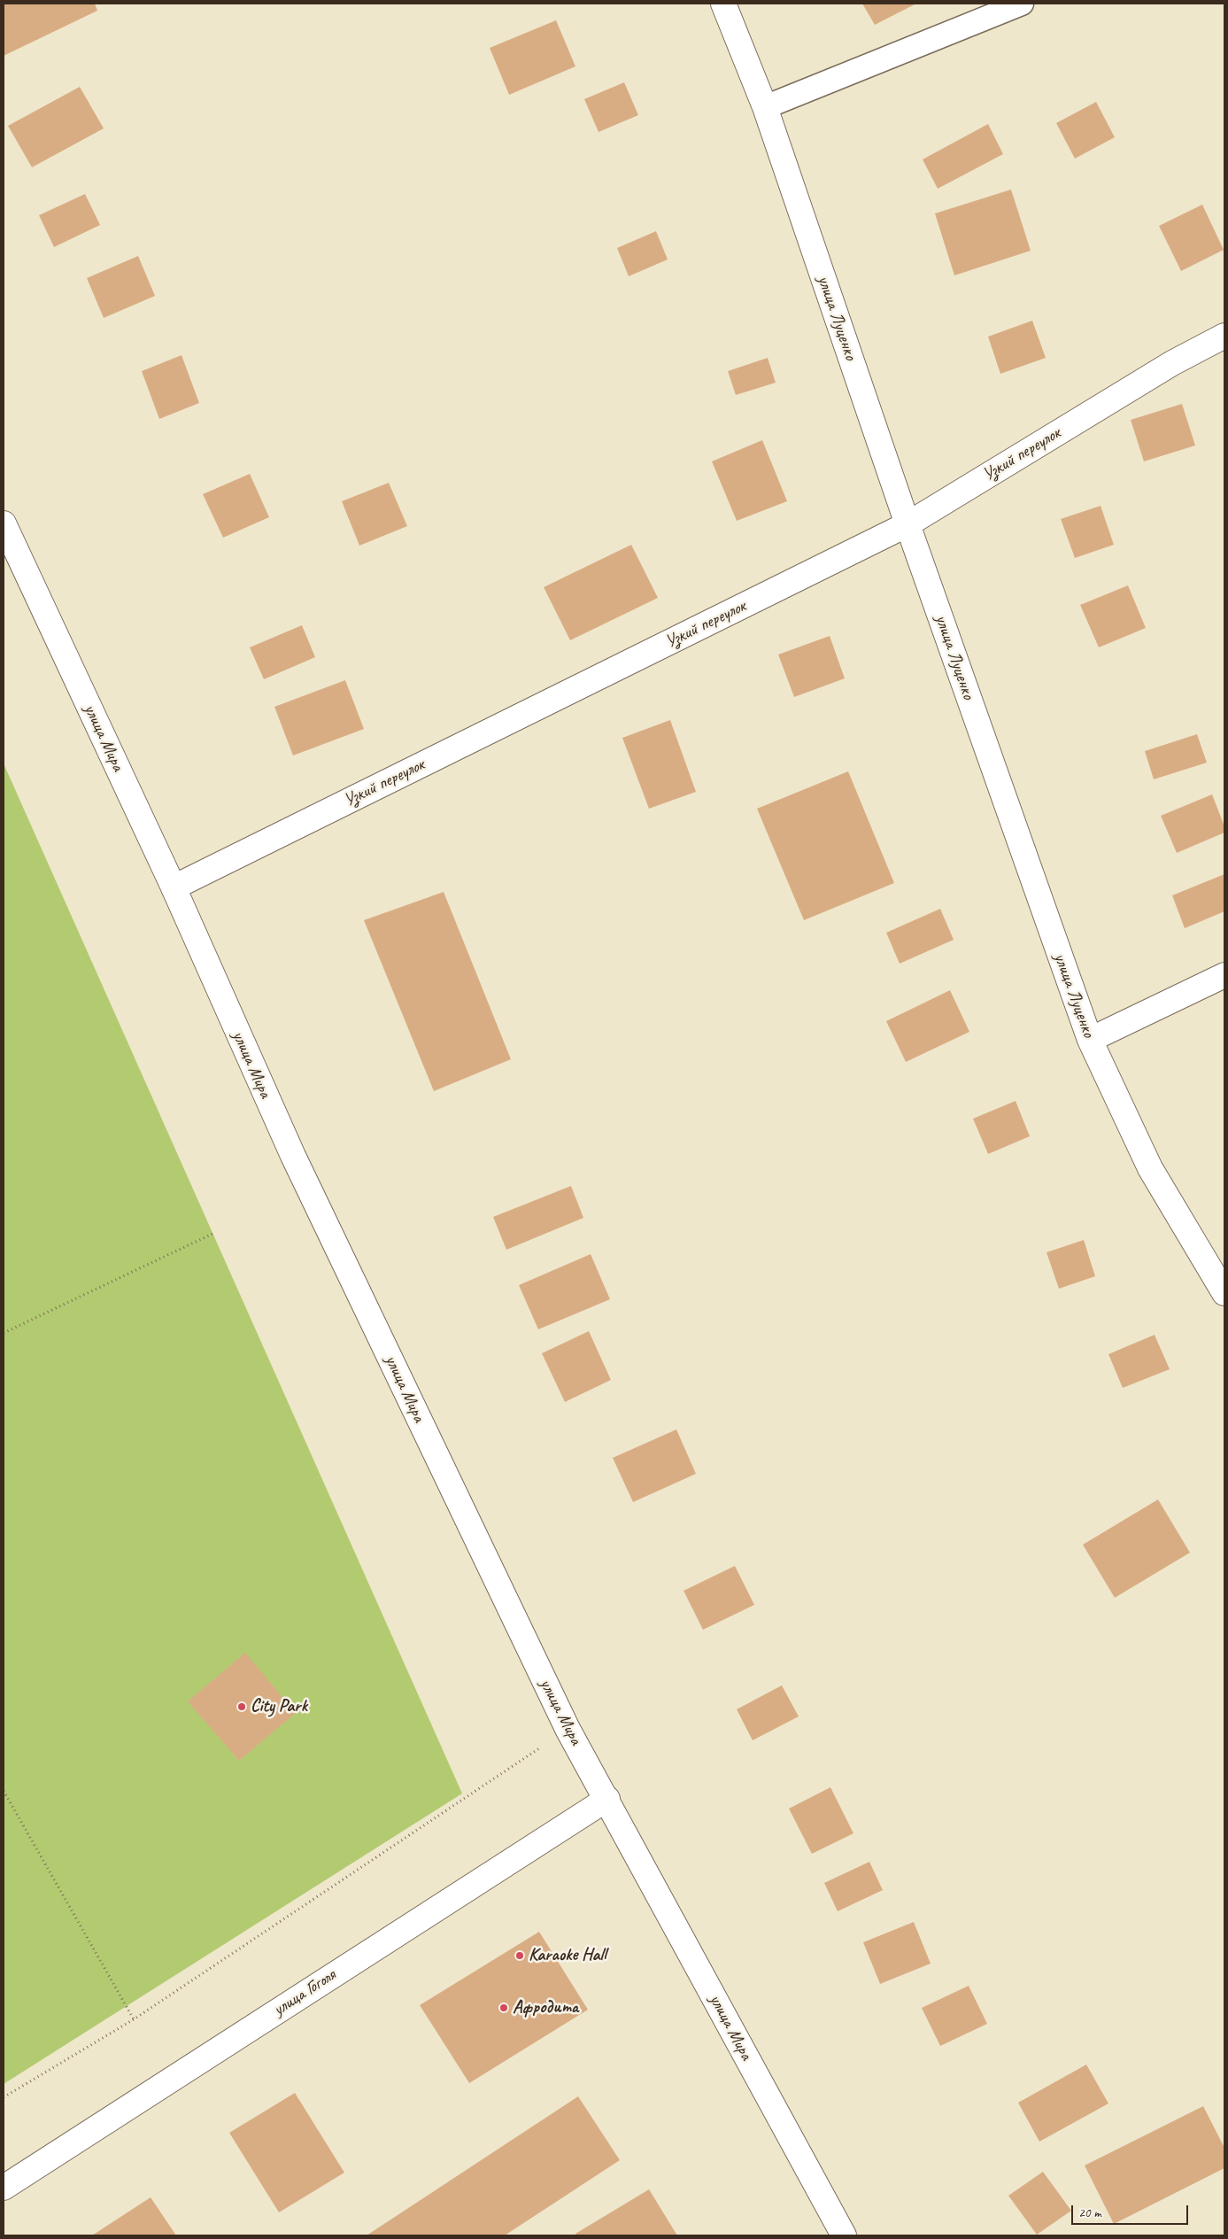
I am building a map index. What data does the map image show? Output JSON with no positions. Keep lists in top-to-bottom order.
{
  "streets": {
    "street": [
      "улица Луценко",
      "Узкий переулок",
      "улица Мира",
      "улица Гоголя"
    ]
  },
  "crossings": [
    ["улица Луценко", "Узкий переулок"],
    ["Узкий переулок", "улица Мира"],
    ["улица Мира", "улица Гоголя"]
  ],
  "places": ["City Park", "Karaoke Hall", "Афродита"],
  "scale_bar": "20 m"
}
